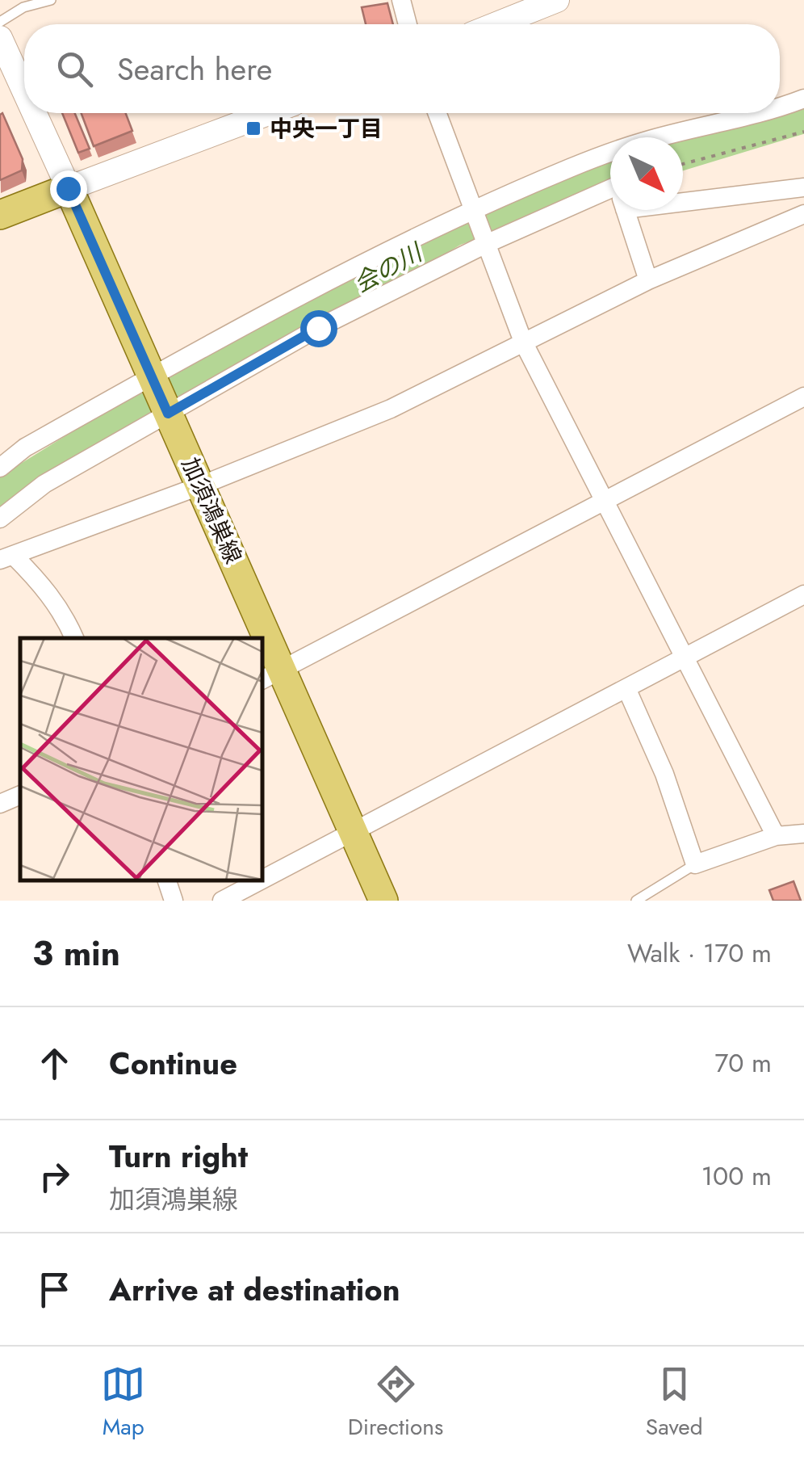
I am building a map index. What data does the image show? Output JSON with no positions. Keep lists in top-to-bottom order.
{
  "streets": {
    "main road": ["加須鴻巣線"]
  },
  "water": ["会の川"],
  "places": {
    "transit": ["中央一丁目"]
  },
  "north": "bottom right",
  "page": {
    "search": "Search here",
    "heading": ["3 min", "Walk · 170 m"],
    "list": [
      ["Continue", "70 m"],
      ["Turn right", "加須鴻巣線", "100 m"],
      "Arrive at destination"
    ],
    "nav": ["Map", "Directions", "Saved"]
  }
}
